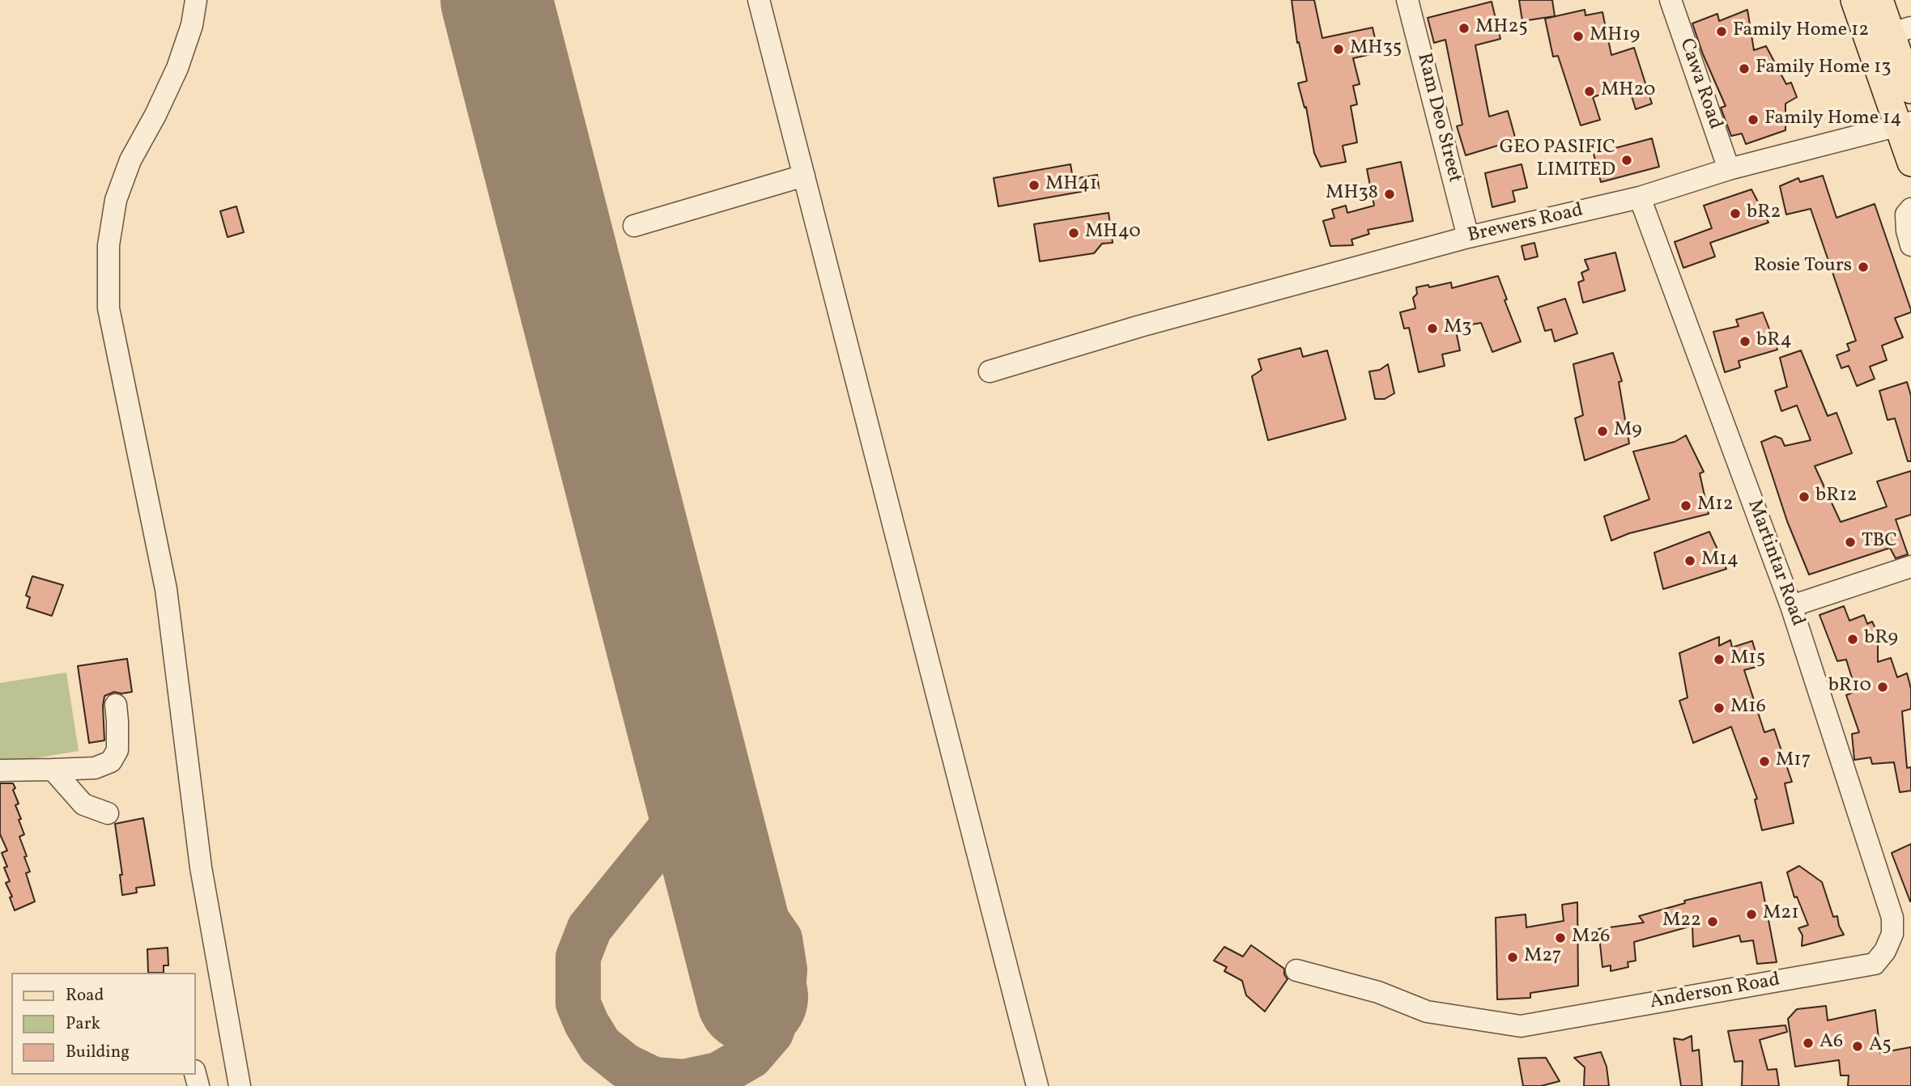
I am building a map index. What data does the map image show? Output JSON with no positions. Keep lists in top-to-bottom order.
{
  "streets": {
    "street": [
      "Cawa Road",
      "Ram Deo Street",
      "Brewers Road",
      "Martintar Road",
      "Anderson Road"
    ]
  },
  "crossings": [
    ["Cawa Road", "Brewers Road"],
    ["Ram Deo Street", "Brewers Road"],
    ["Brewers Road", "Martintar Road"],
    ["Martintar Road", "Anderson Road"]
  ],
  "places": [
    "MH25",
    "Family Home 12",
    "MH19",
    "MH35",
    "Family Home 13",
    "MH20",
    "Family Home 14",
    "GEO PASIFIC LIMITED",
    "MH41",
    "MH38",
    "bR2",
    "MH40",
    "Rosie Tours",
    "M3",
    "bR4",
    "M9",
    "bR12",
    "M12",
    "TBC",
    "M14",
    "bR9",
    "M15",
    "bR10",
    "M16",
    "M17",
    "M21",
    "M22",
    "M26",
    "M27",
    "A6",
    "A5"
  ],
  "legend": ["Road", "Park", "Building"]
}
